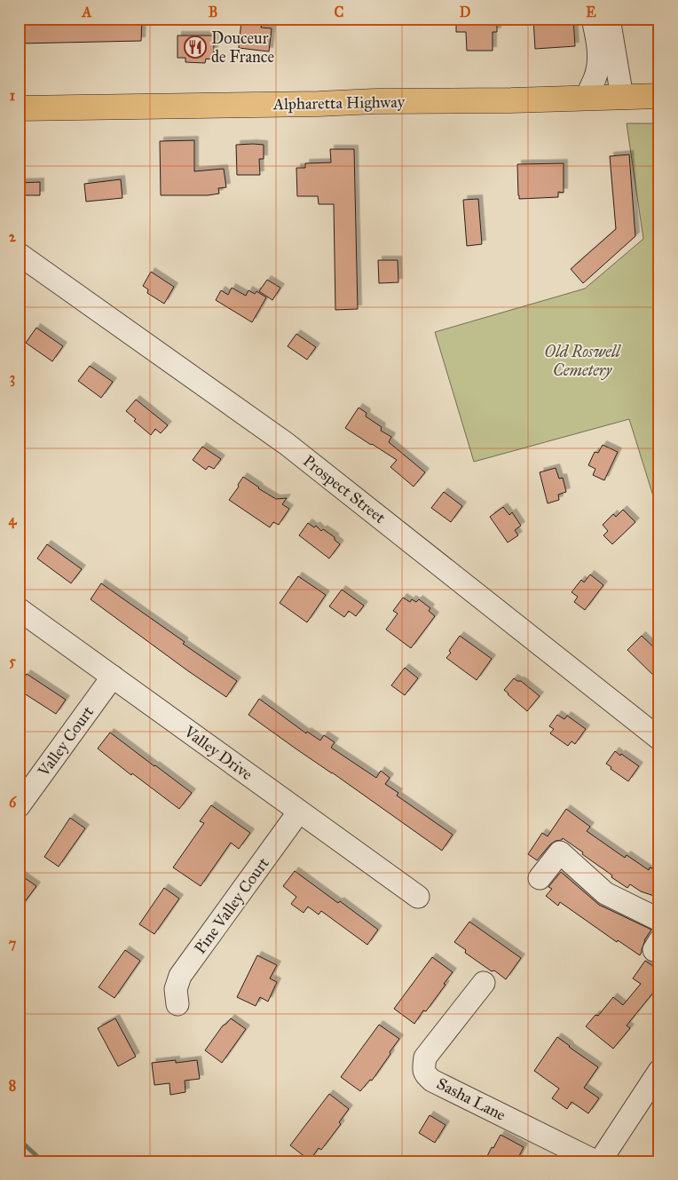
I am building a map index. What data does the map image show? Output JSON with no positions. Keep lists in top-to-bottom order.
{
  "streets": {
    "highway": ["Alpharetta Highway"],
    "street": [
      "Prospect Street",
      "Valley Court",
      "Valley Drive",
      "Pine Valley Court",
      "Sasha Lane"
    ]
  },
  "crossings": [
    ["Valley Court", "Valley Drive"],
    ["Valley Drive", "Pine Valley Court"]
  ],
  "parks": ["Old Roswell Cemetery"],
  "places": {
    "restaurant": ["Douceur de France"]
  },
  "grid": {
    "columns": [
      "A",
      "B",
      "C",
      "D",
      "E"
    ],
    "rows": [
      "1",
      "2",
      "3",
      "4",
      "5",
      "6",
      "7",
      "8"
    ]
  }
}
